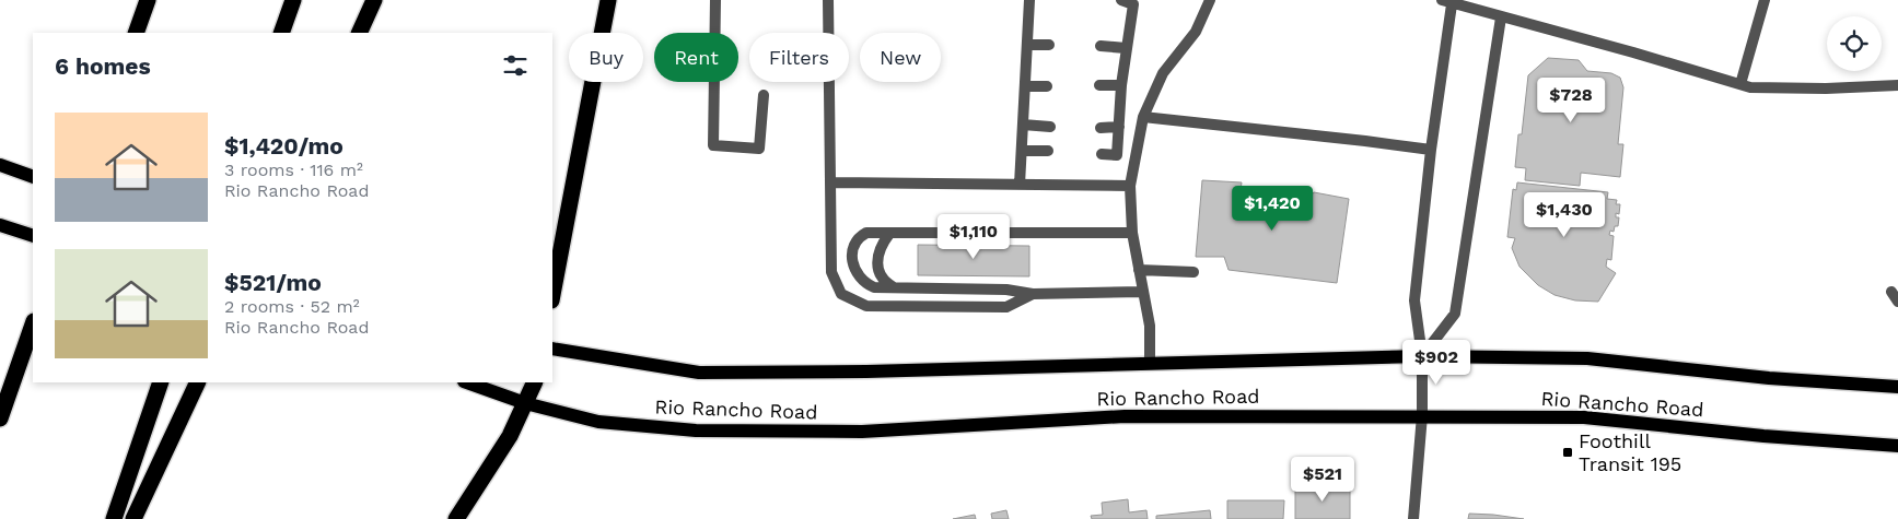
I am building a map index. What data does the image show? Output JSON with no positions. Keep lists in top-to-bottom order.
{
  "streets": {
    "main road": ["Rio Rancho Road"]
  },
  "places": {
    "transit": ["Foothill Transit 195"]
  },
  "page": {
    "chip": [
      "Buy",
      "Rent",
      "Filters",
      "New"
    ],
    "heading": "6 homes",
    "price": [
      "$728",
      "$1,420",
      "$1,430",
      "$1,110",
      "$902",
      "$521"
    ],
    "list": [
      {
        "name": "$1,420/mo",
        "note": "3 rooms · 116 m² · Rio Rancho Road"
      },
      {
        "name": "$521/mo",
        "note": "2 rooms · 52 m² · Rio Rancho Road"
      }
    ]
  }
}
